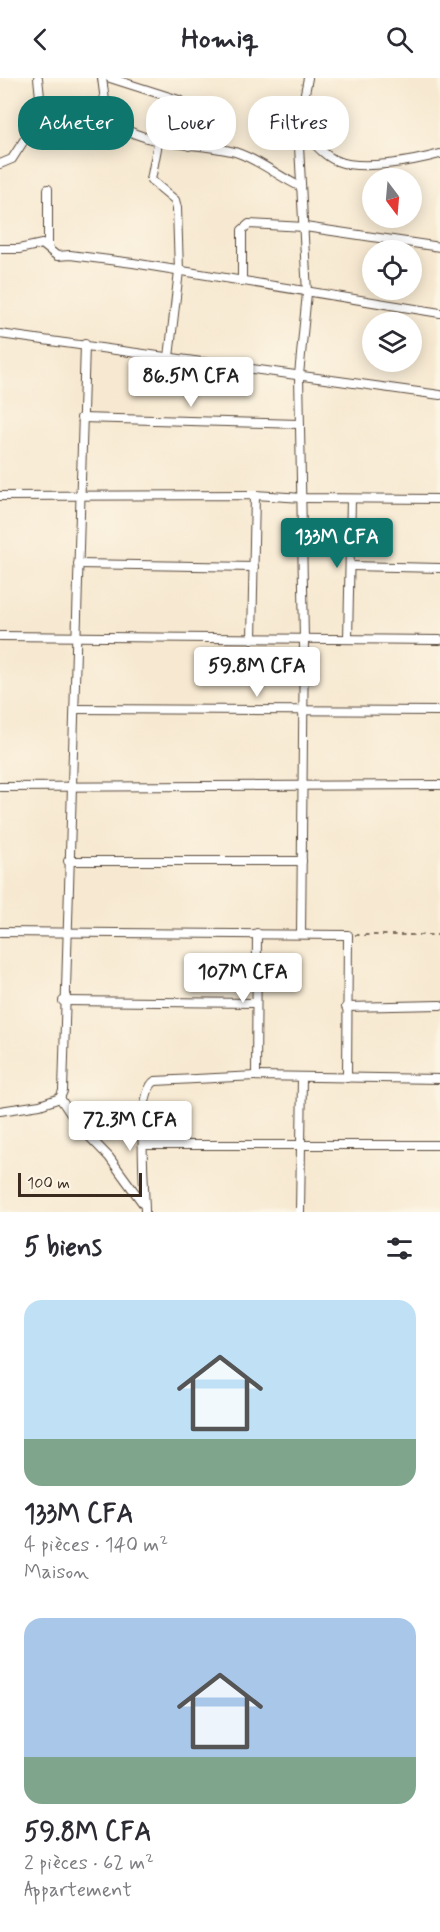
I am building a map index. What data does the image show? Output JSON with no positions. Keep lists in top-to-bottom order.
{
  "scale_bar": "100 m",
  "north": "bottom",
  "page": {
    "header": "Homiq",
    "chip": ["Acheter", "Louer", "Filtres"],
    "price": [
      "86.5M CFA",
      "133M CFA",
      "59.8M CFA",
      "107M CFA",
      "72.3M CFA"
    ],
    "scale": "100 m",
    "heading": "5 biens",
    "list": [
      {
        "name": "133M CFA",
        "note": "4 pièces · 140 m² · Maison"
      },
      {
        "name": "59.8M CFA",
        "note": "2 pièces · 62 m² · Appartement"
      }
    ]
  }
}
